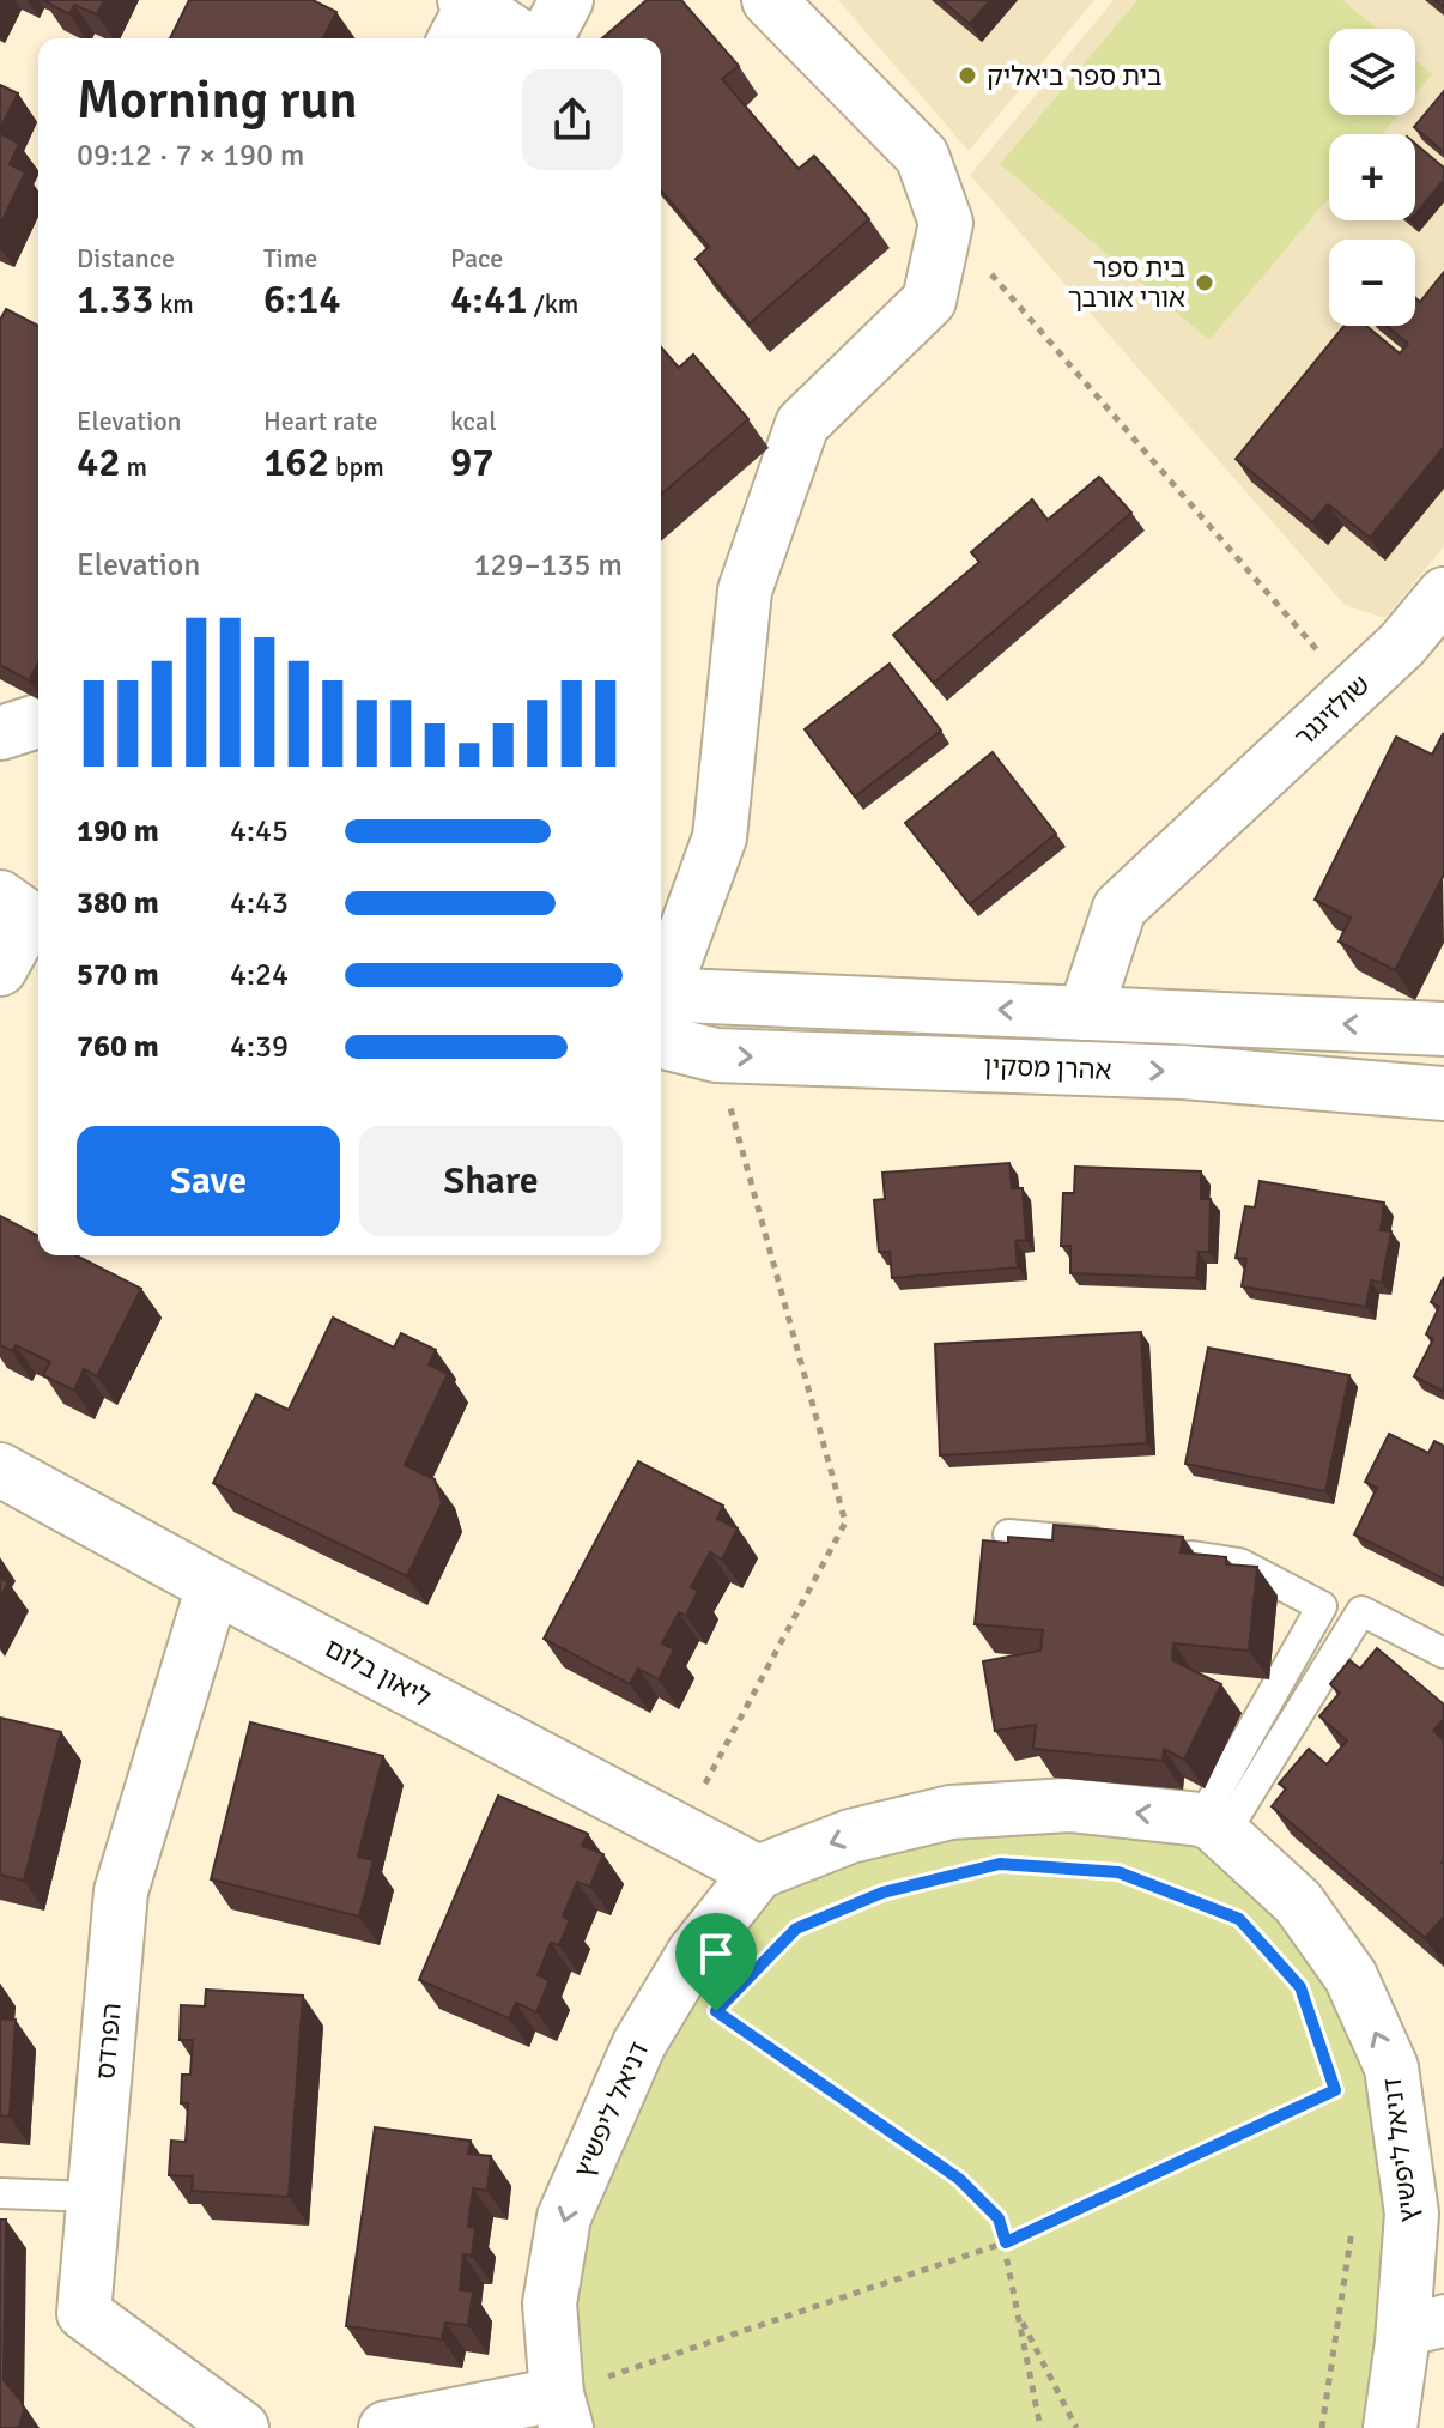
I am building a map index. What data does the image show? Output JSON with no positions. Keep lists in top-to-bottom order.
{
  "streets": {
    "street": [
      "שולזינגר",
      "אהרן מסקין",
      "ליאון בלום",
      "הפרדס",
      "דניאל ליפשיץ"
    ]
  },
  "crossings": [
    ["שולזינגר", "אהרן מסקין"],
    ["ליאון בלום", "הפרדס"],
    ["ליאון בלום", "דניאל ליפשיץ"]
  ],
  "places": ["בית ספר ביאליק", "בית ספר אורי אורבך"],
  "page": {
    "map_buttons": ["+", "−"],
    "heading": ["Morning run", "09:12 · 7 × 190 m"],
    "stats": [
      ["Distance", "1.33 km"],
      ["Time", "6:14"],
      ["Pace", "4:41 /km"],
      ["Elevation", "42 m"],
      ["Heart rate", "162 bpm"],
      ["kcal", "97"]
    ],
    "chart": ["Elevation", "129–135 m"],
    "list": [
      {
        "name": "190 m",
        "note": "4:45"
      },
      {
        "name": "380 m",
        "note": "4:43"
      },
      {
        "name": "570 m",
        "note": "4:24"
      },
      {
        "name": "760 m",
        "note": "4:39"
      }
    ],
    "buttons": ["Save", "Share"]
  }
}
